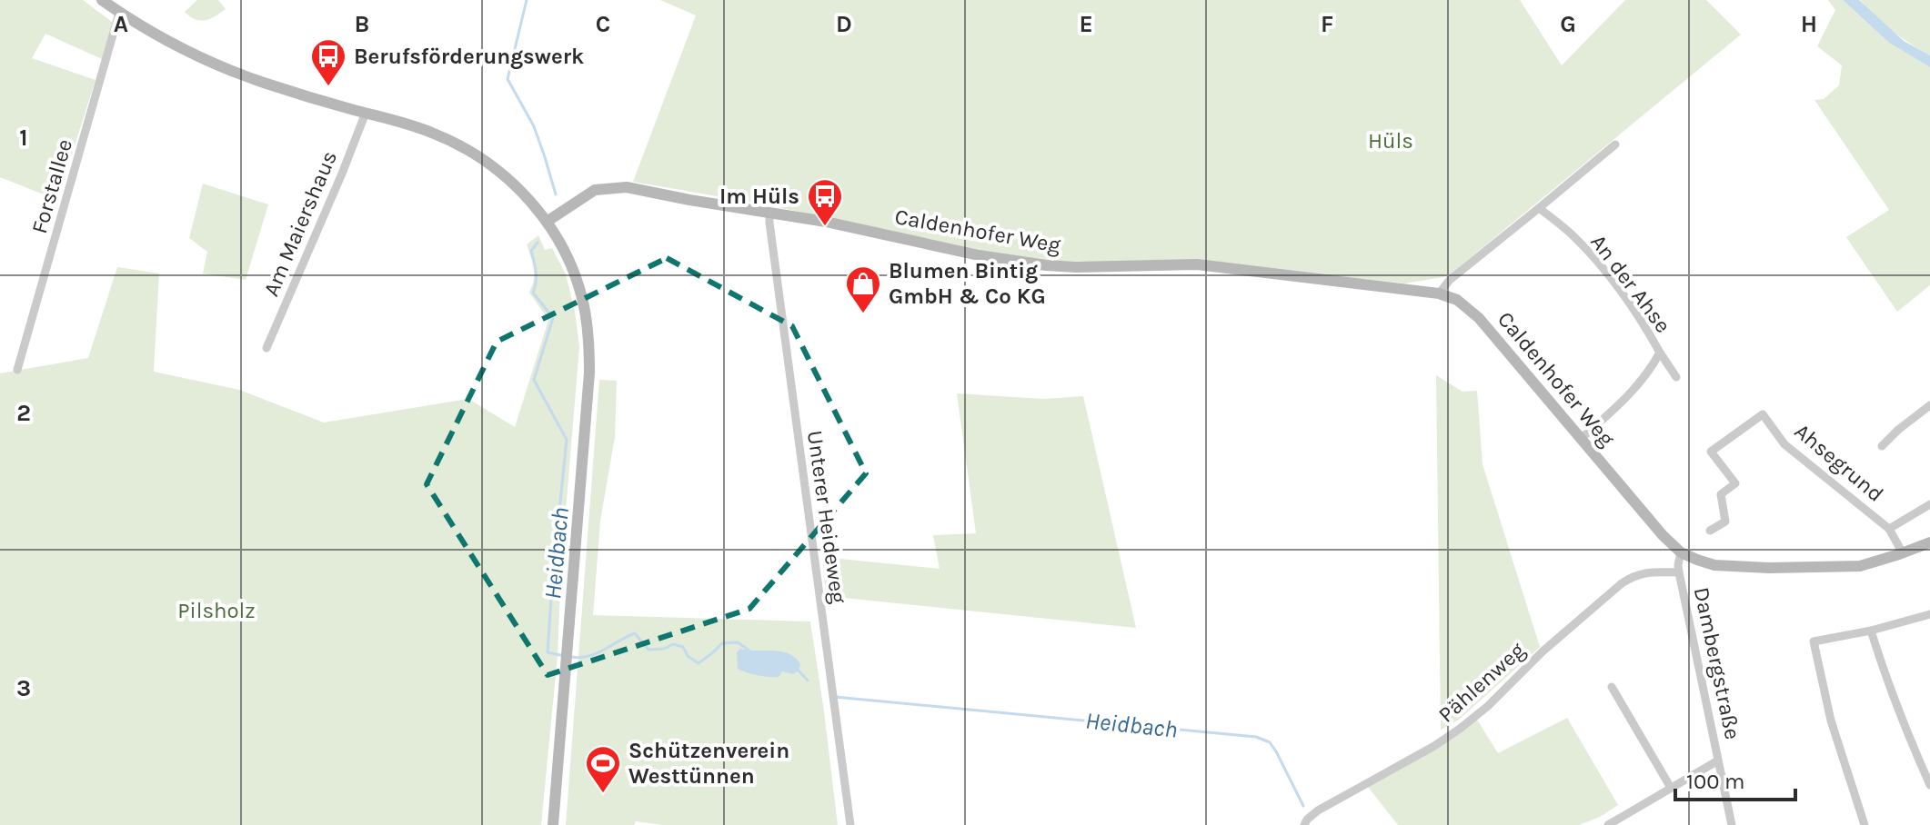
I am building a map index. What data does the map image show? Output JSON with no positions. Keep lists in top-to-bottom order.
{
  "streets": {
    "main road": ["Caldenhofer Weg"],
    "street": [
      "Forstallee",
      "Am Maiershaus",
      "An der Ahse",
      "Ahsegrund",
      "Unterer Heideweg",
      "Dambergstraße",
      "Pählenweg"
    ]
  },
  "crossings": [
    ["Caldenhofer Weg", "An der Ahse"],
    ["Caldenhofer Weg", "Ahsegrund"],
    ["Caldenhofer Weg", "Unterer Heideweg"],
    ["Caldenhofer Weg", "Dambergstraße"],
    ["Dambergstraße", "Pählenweg"]
  ],
  "water": ["Heidbach"],
  "parks": ["Hüls", "Pilsholz"],
  "places": {
    "bus stop": ["Berufsförderungswerk", "Im Hüls"],
    "shop": ["Blumen Bintig GmbH & Co KG"],
    "sports": ["Schützenverein Westtünnen"]
  },
  "scale_bar": "100 m",
  "grid": {
    "columns": [
      "A",
      "B",
      "C",
      "D",
      "E",
      "F",
      "G",
      "H"
    ],
    "rows": ["1", "2", "3"]
  }
}
